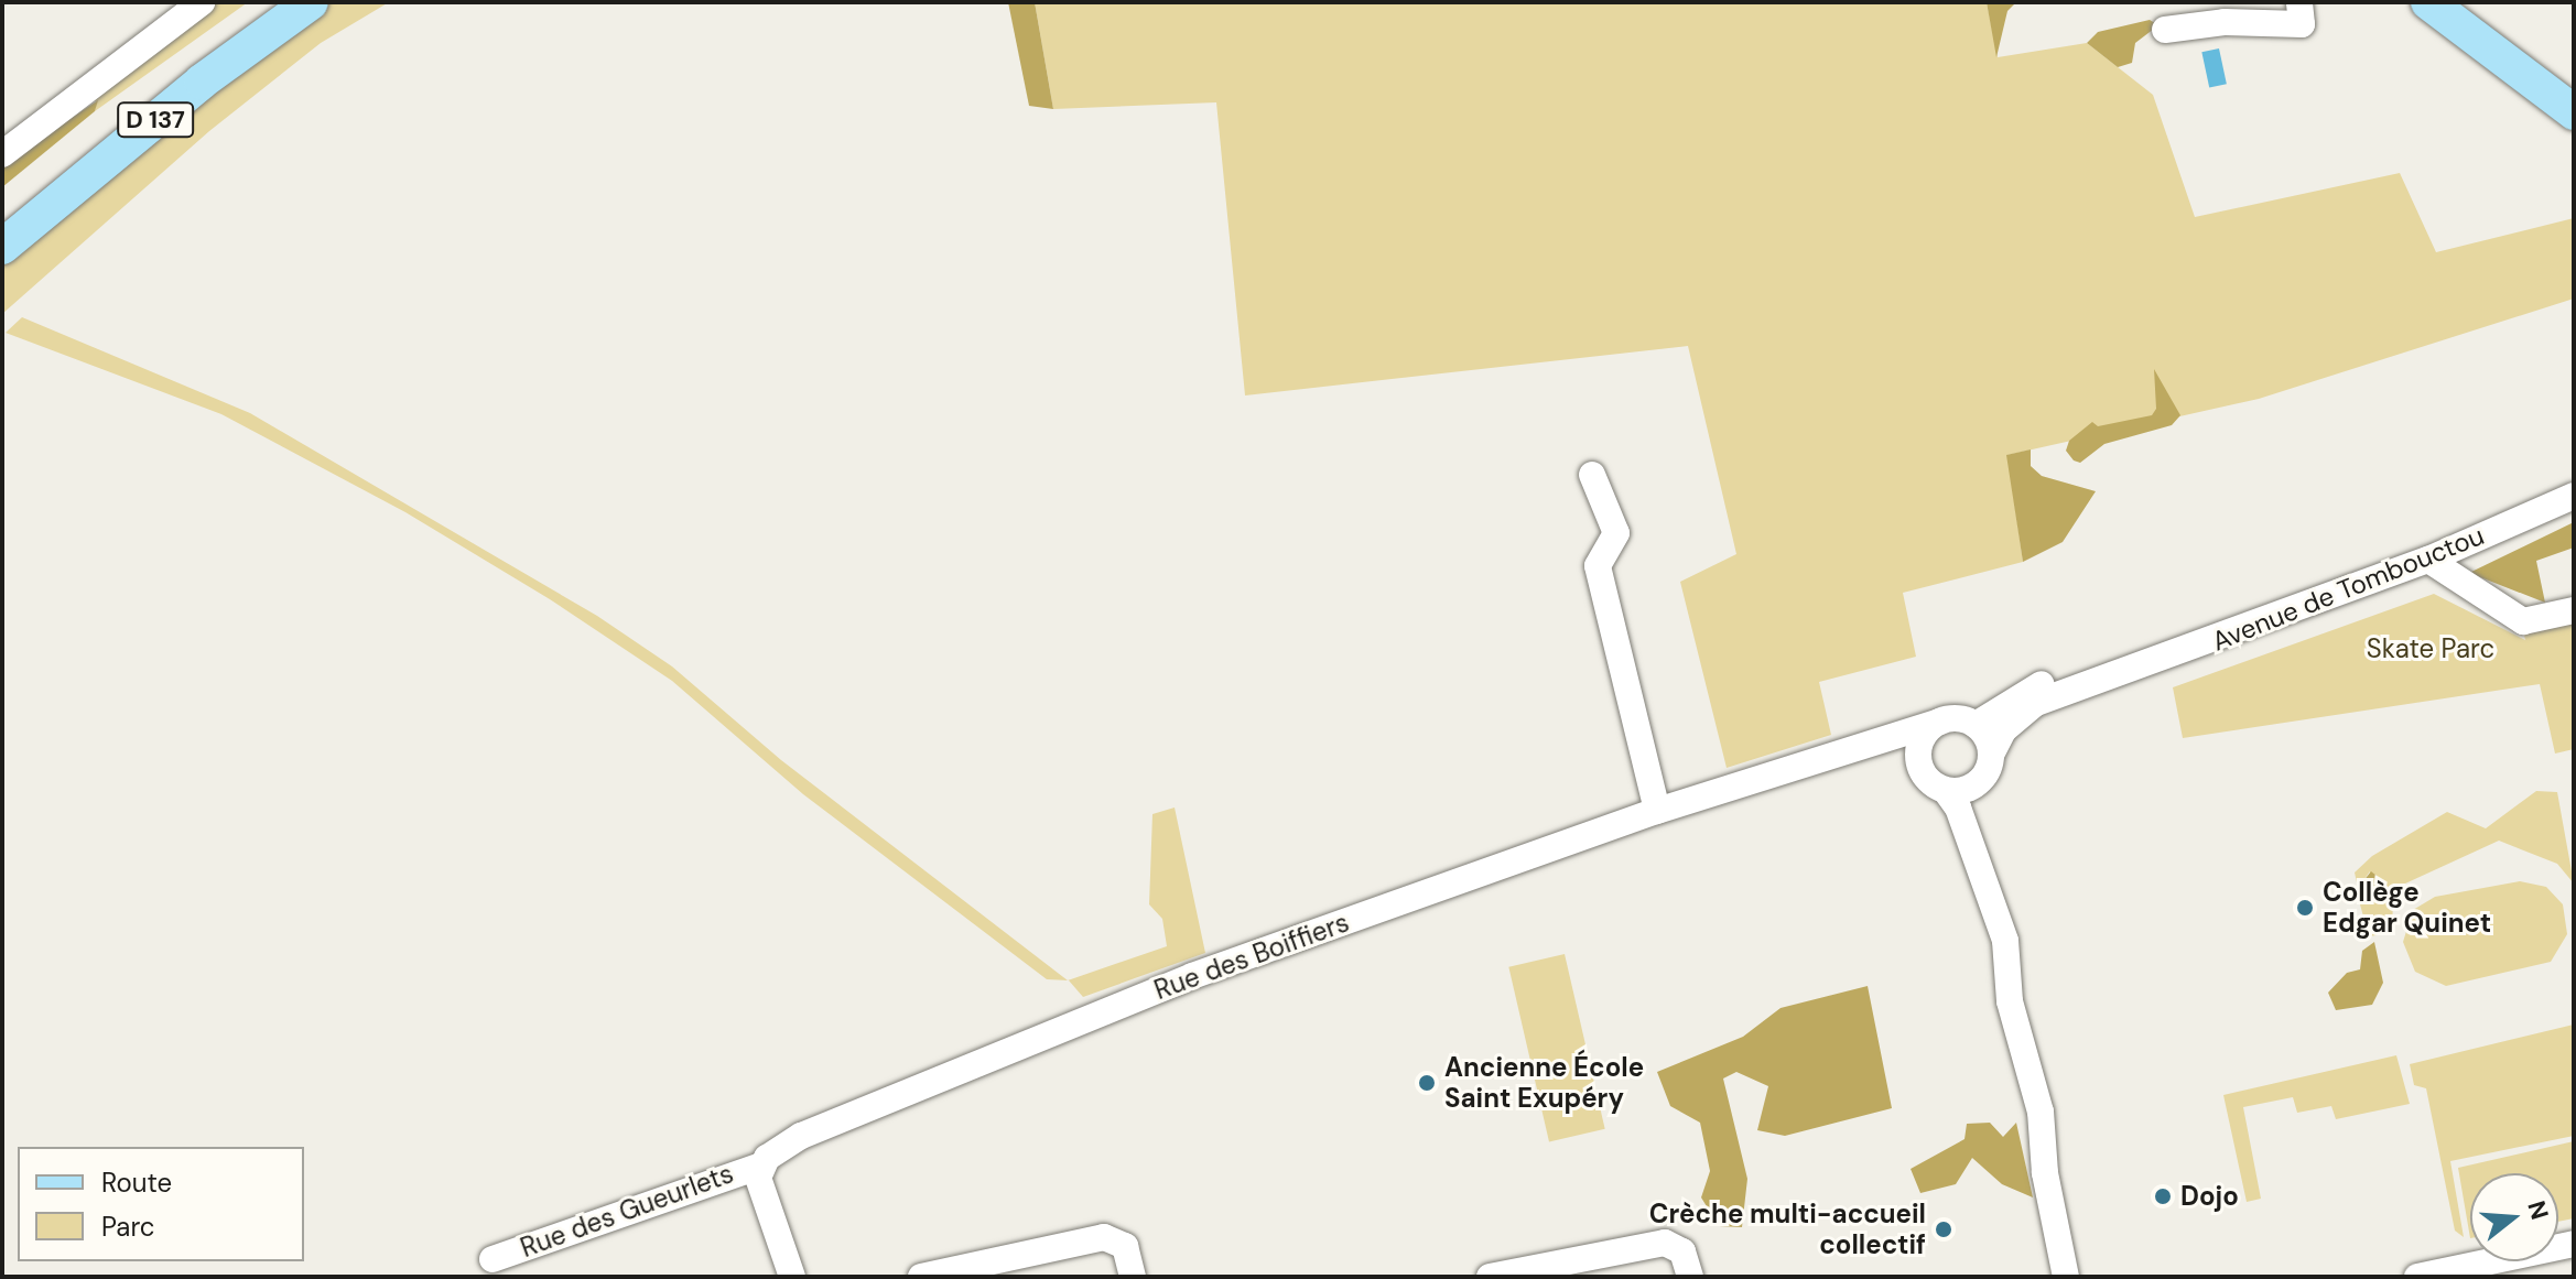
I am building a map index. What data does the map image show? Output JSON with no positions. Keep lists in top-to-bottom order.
{
  "streets": {
    "main road": ["D 137"],
    "street": ["Avenue de Tombouctou", "Rue des Boiffiers", "Rue des Gueurlets"]
  },
  "crossings": [
    ["Avenue de Tombouctou", "Rue des Boiffiers"],
    ["Rue des Boiffiers", "Rue des Gueurlets"]
  ],
  "parks": ["Skate Parc"],
  "places": [
    "Collège Edgar Quinet",
    "Ancienne École Saint Exupéry",
    "Dojo",
    "Crèche multi-accueil collectif"
  ],
  "legend": ["Route", "Parc"],
  "north": "right"
}
